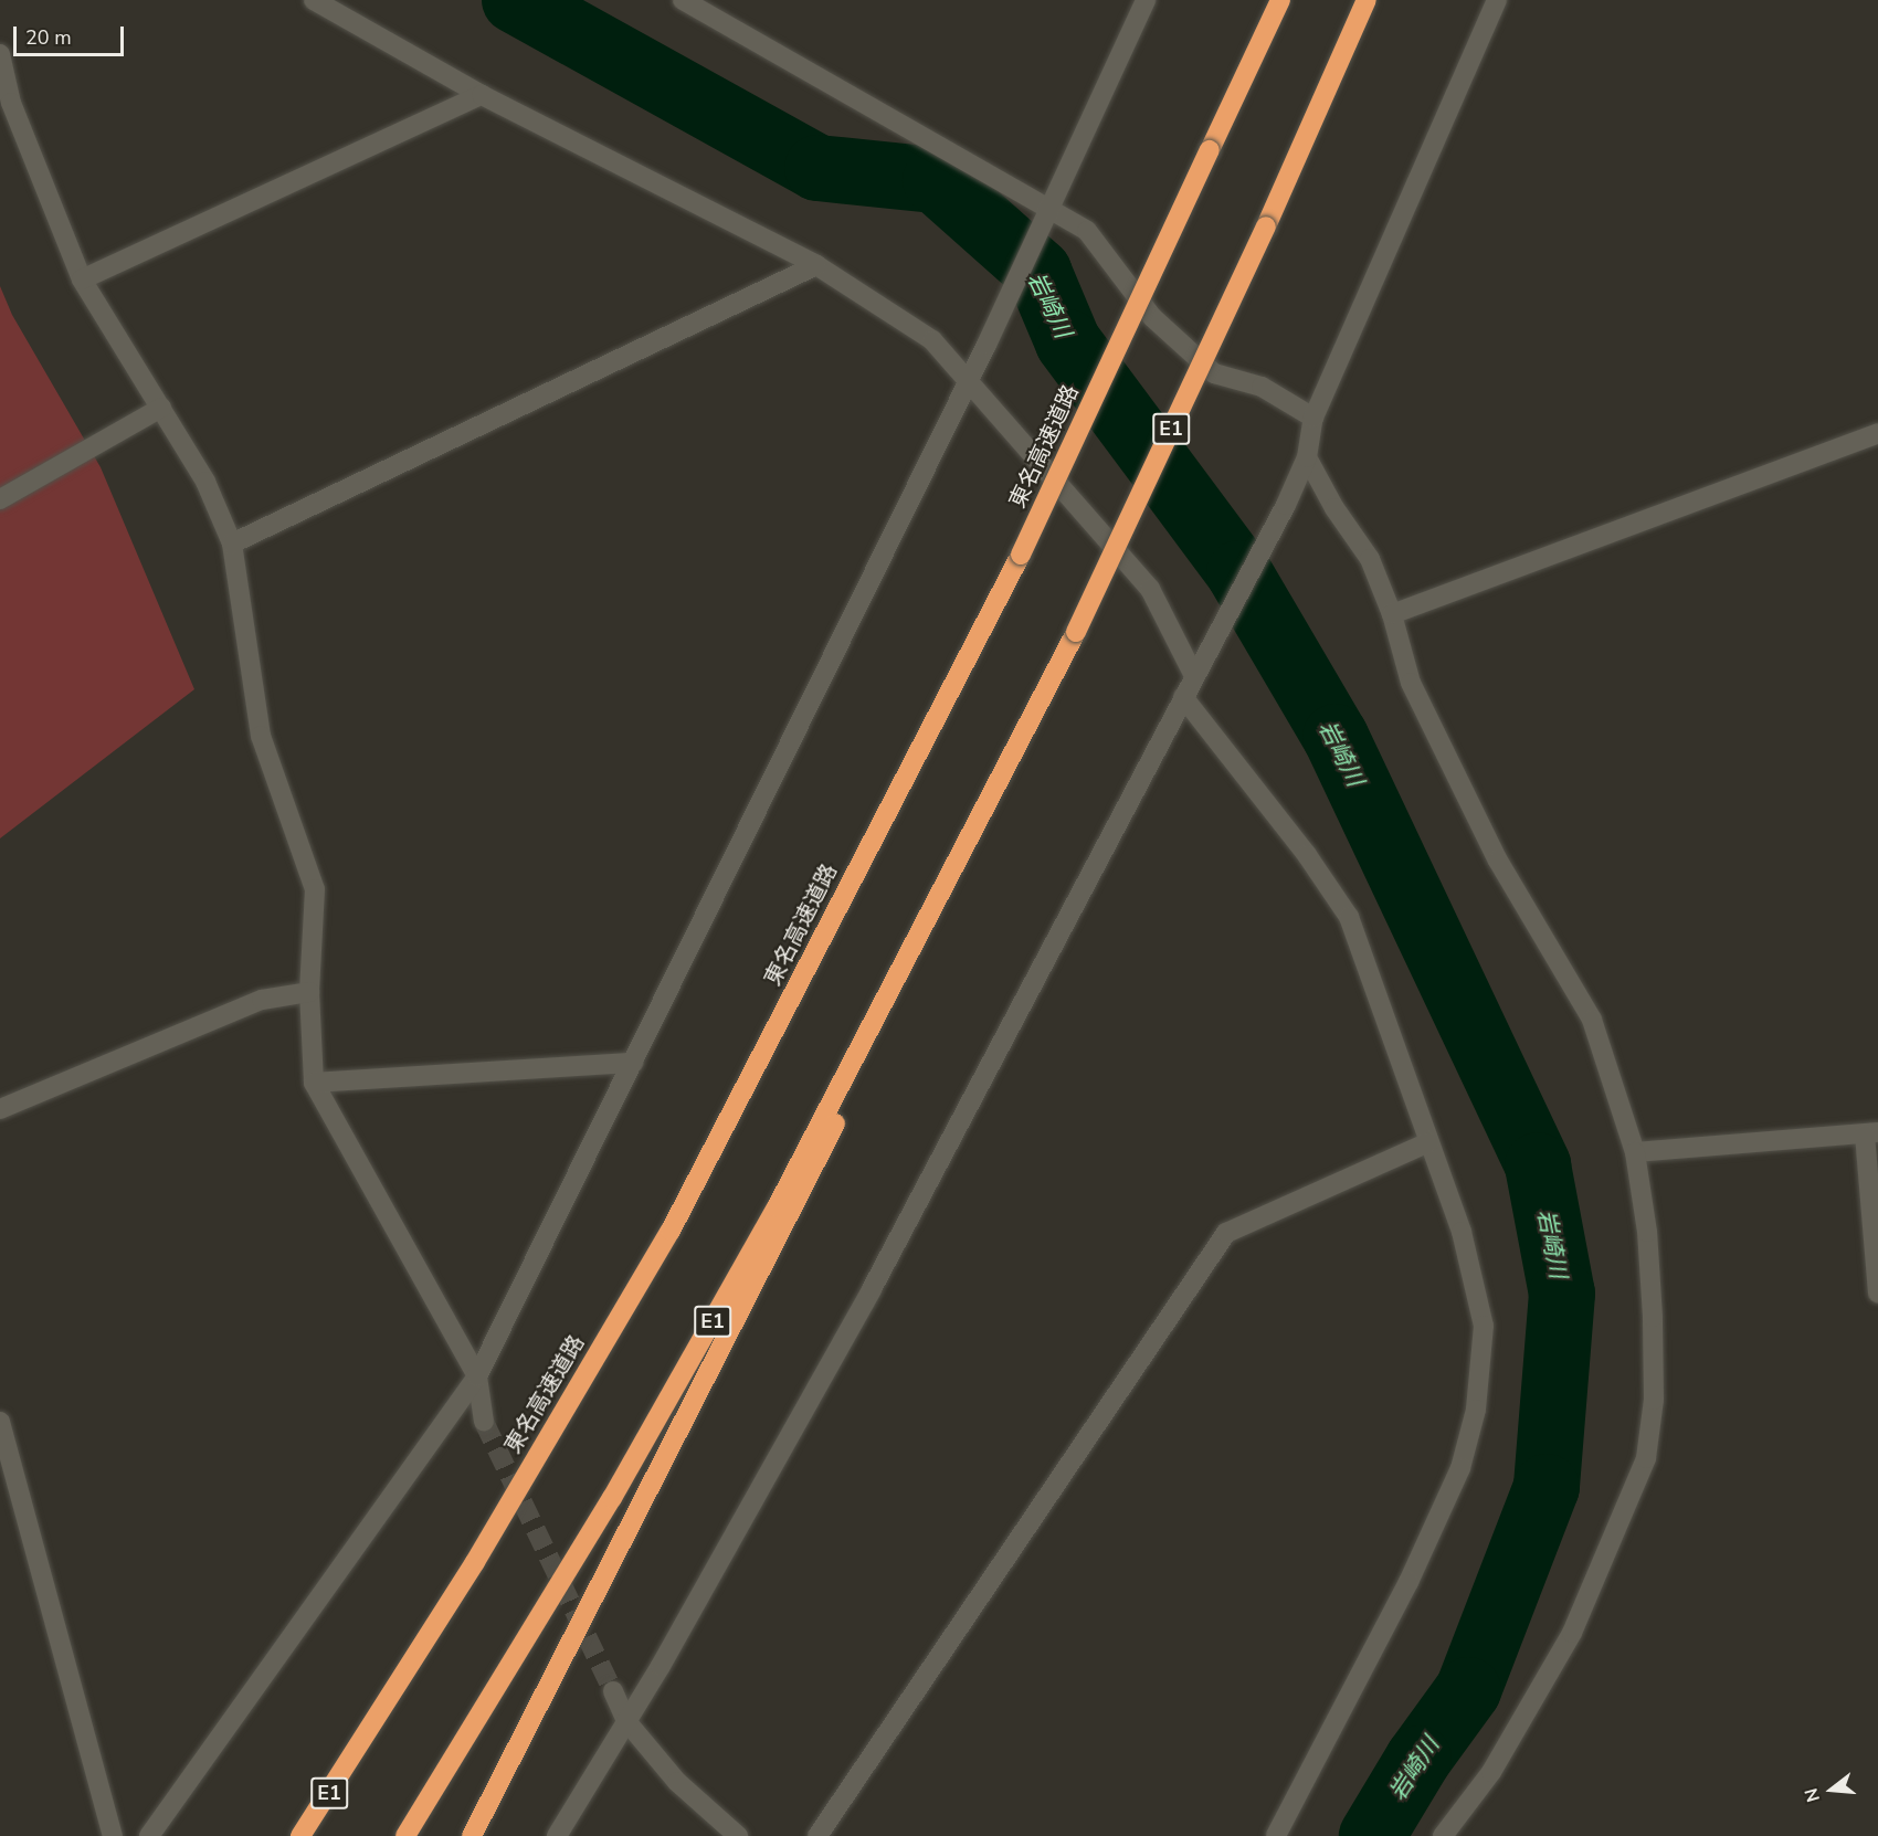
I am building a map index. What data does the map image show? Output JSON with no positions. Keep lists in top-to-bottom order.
{
  "streets": {
    "highway": ["E1", "東名高速道路"]
  },
  "water": ["岩崎川"],
  "scale_bar": "20 m",
  "north": "left"
}
